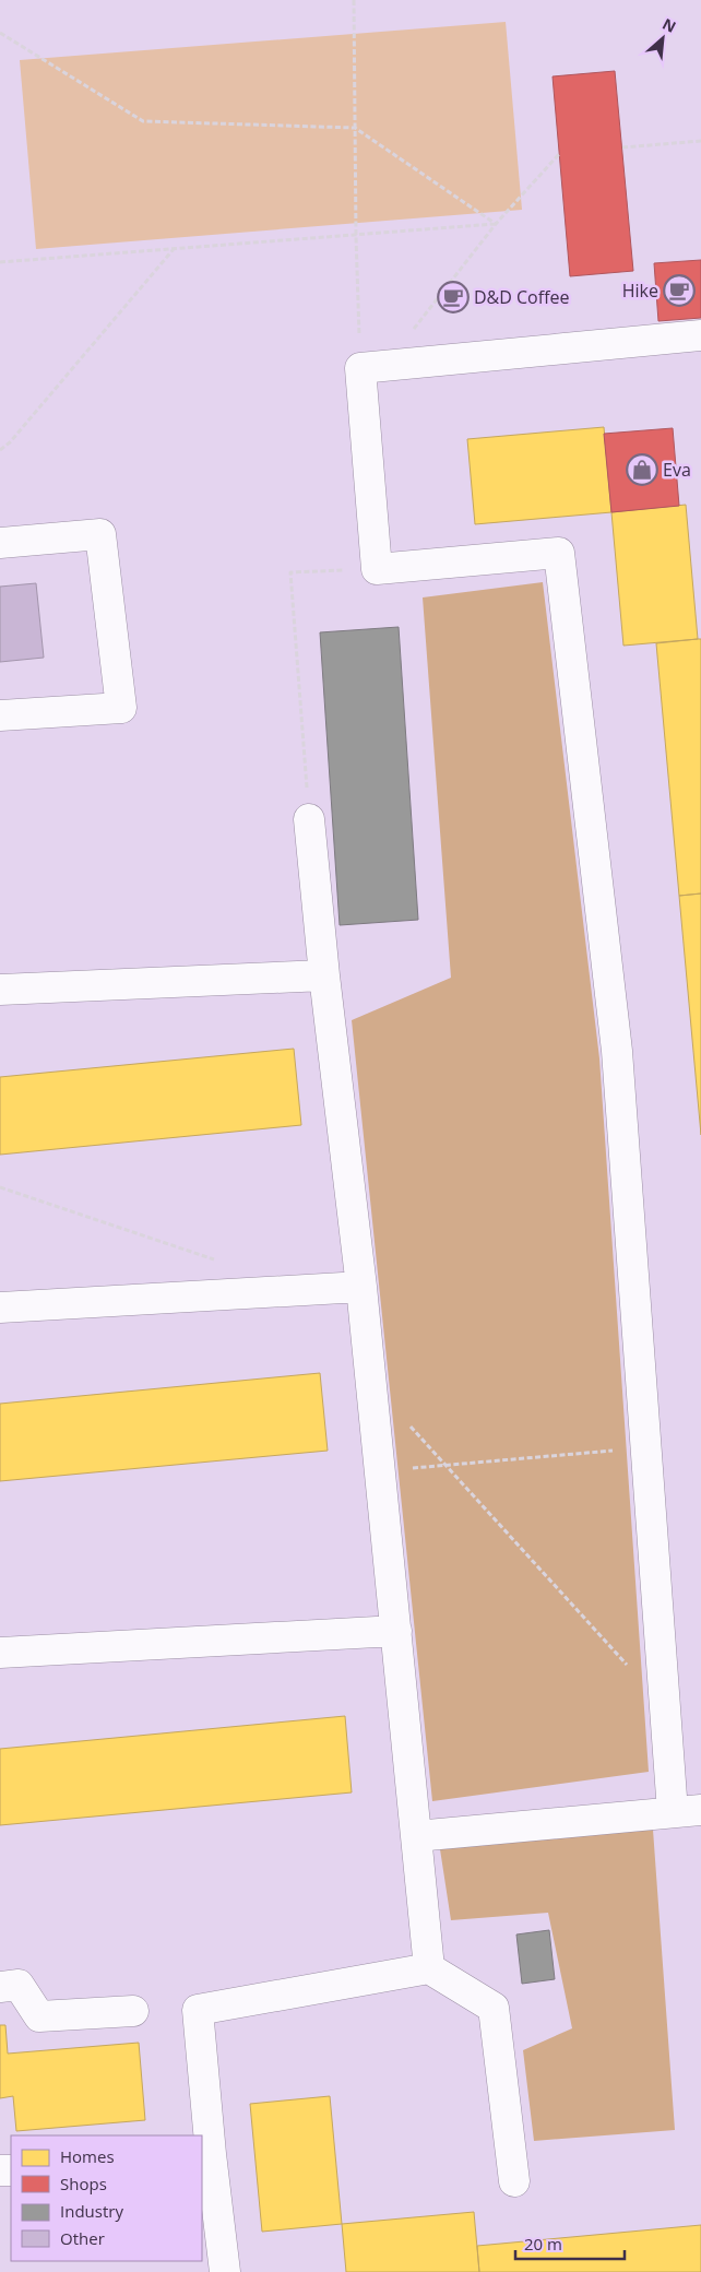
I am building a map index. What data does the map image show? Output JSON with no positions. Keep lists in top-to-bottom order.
{
  "places": {
    "cafe": ["Hike", "D&D Coffee"],
    "shop": ["Eva"]
  },
  "legend": [
    "Homes",
    "Shops",
    "Industry",
    "Other"
  ],
  "scale_bar": "20 m",
  "north": "top right"
}
